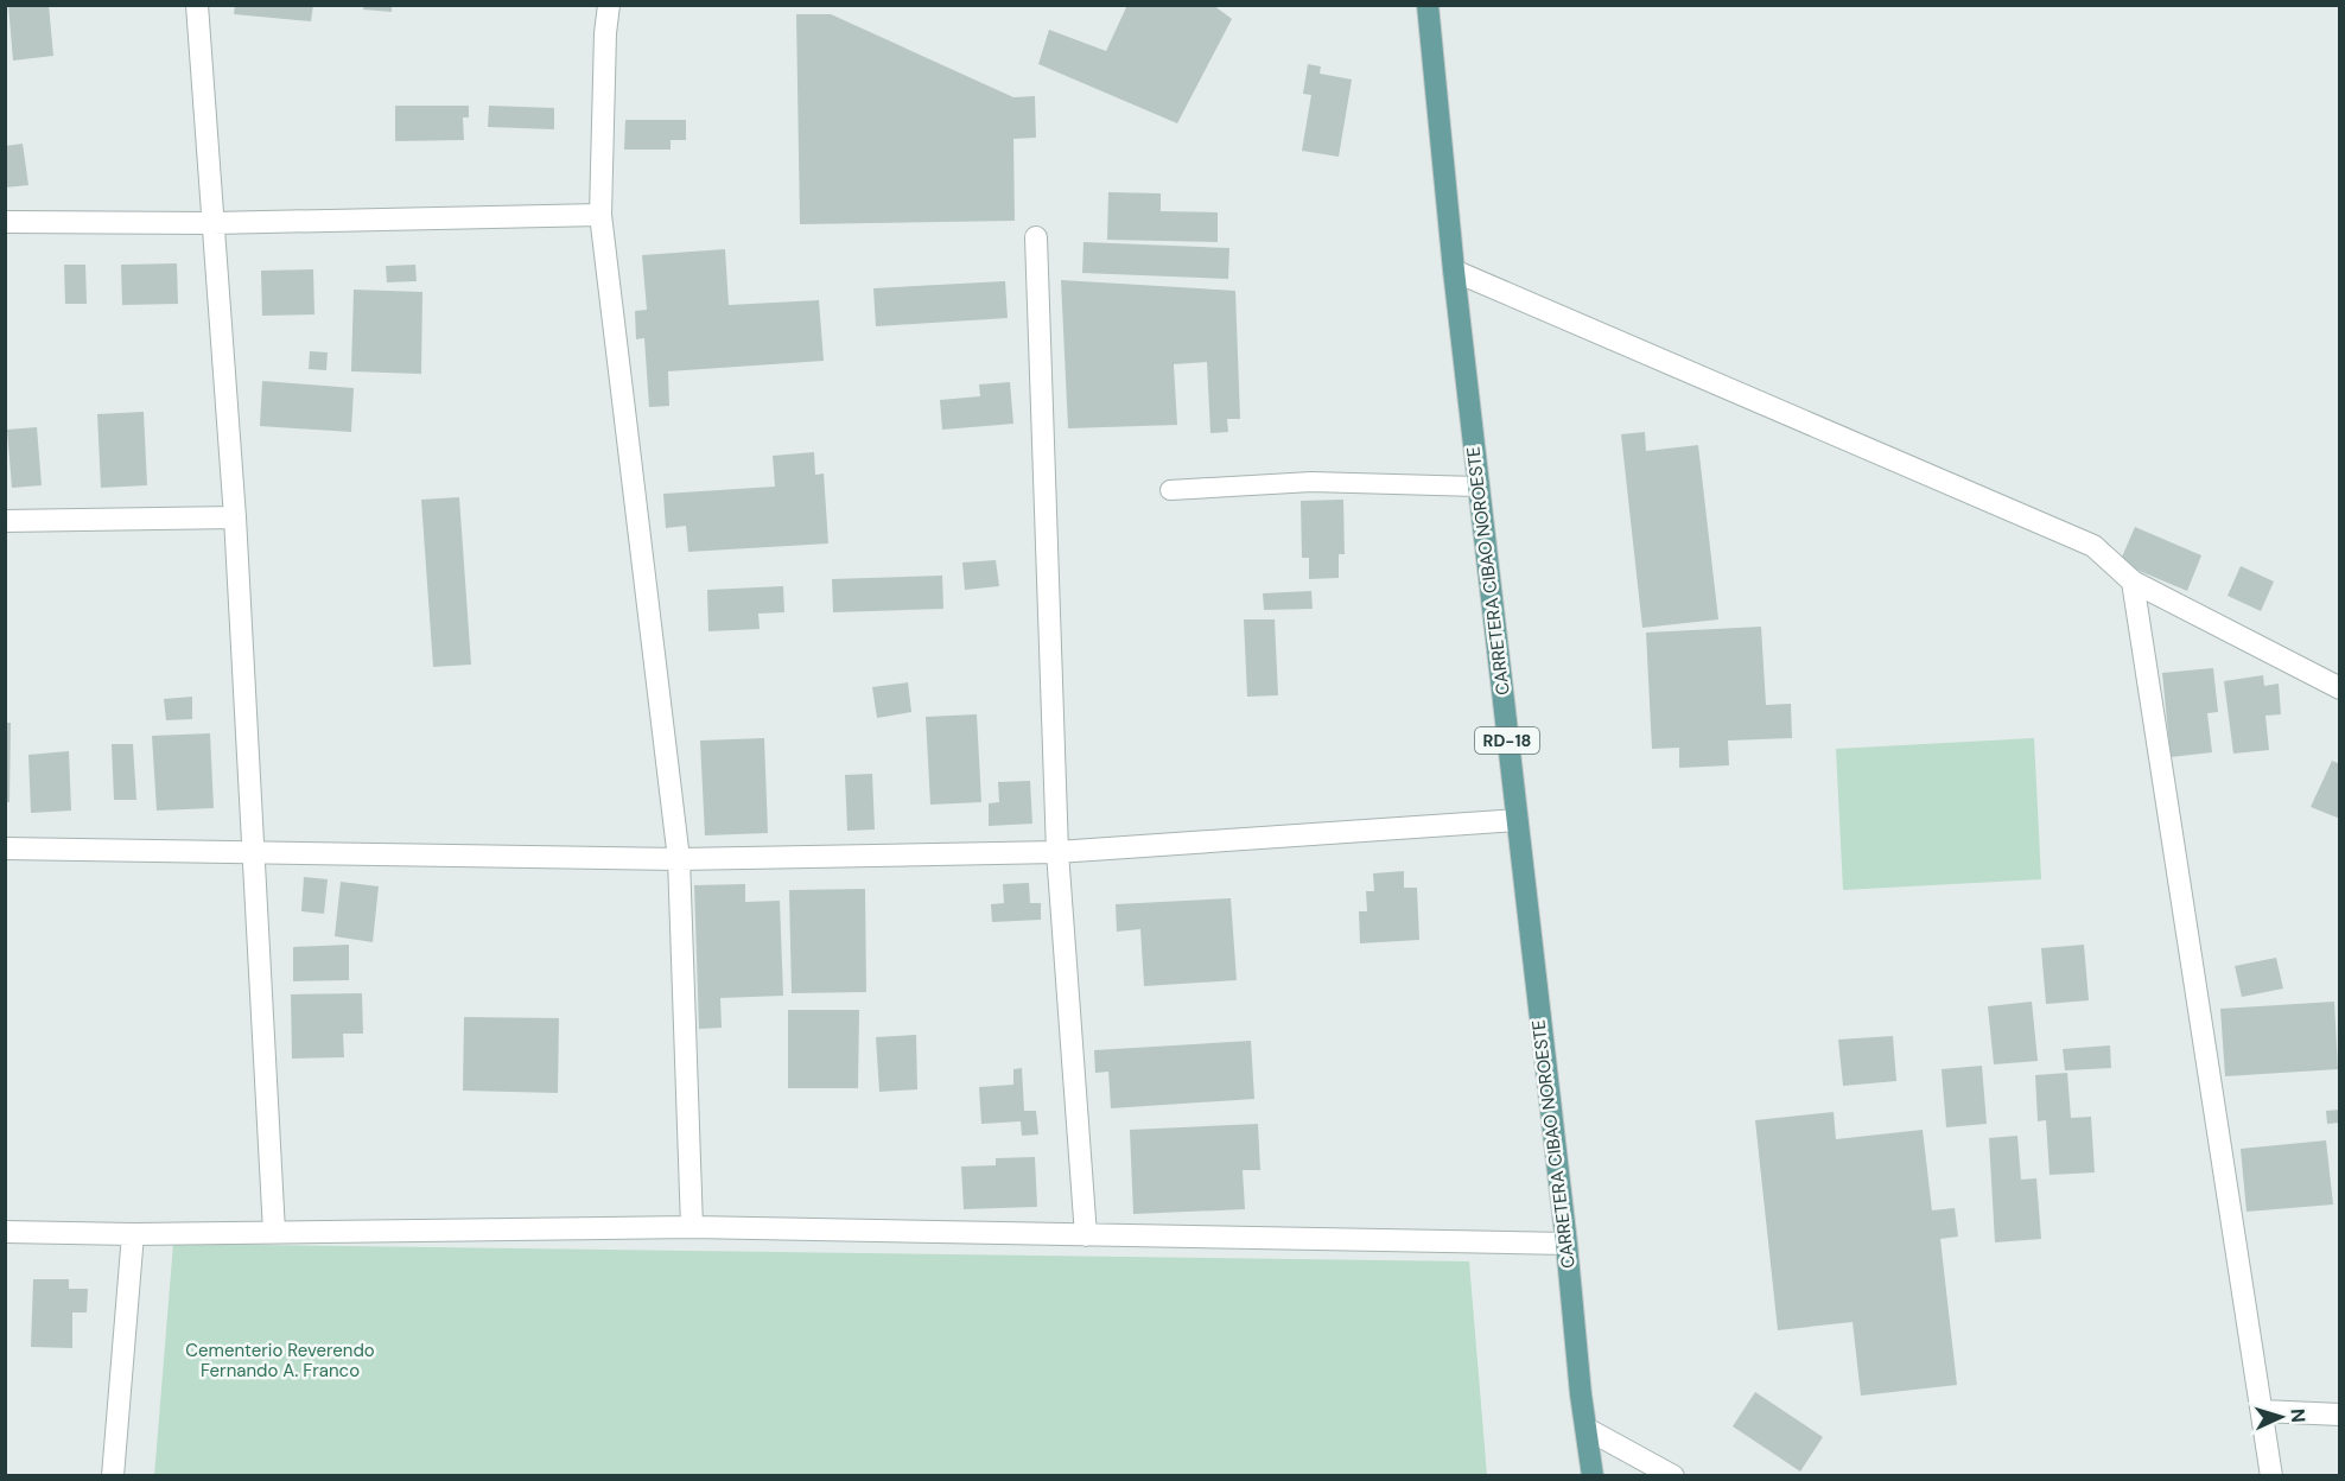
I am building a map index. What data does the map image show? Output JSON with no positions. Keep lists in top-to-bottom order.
{
  "streets": {
    "main road": ["CARRETERA CIBAO NOROESTE", "RD-18"]
  },
  "parks": ["Cementerio Reverendo Fernando A. Franco"],
  "north": "right"
}
